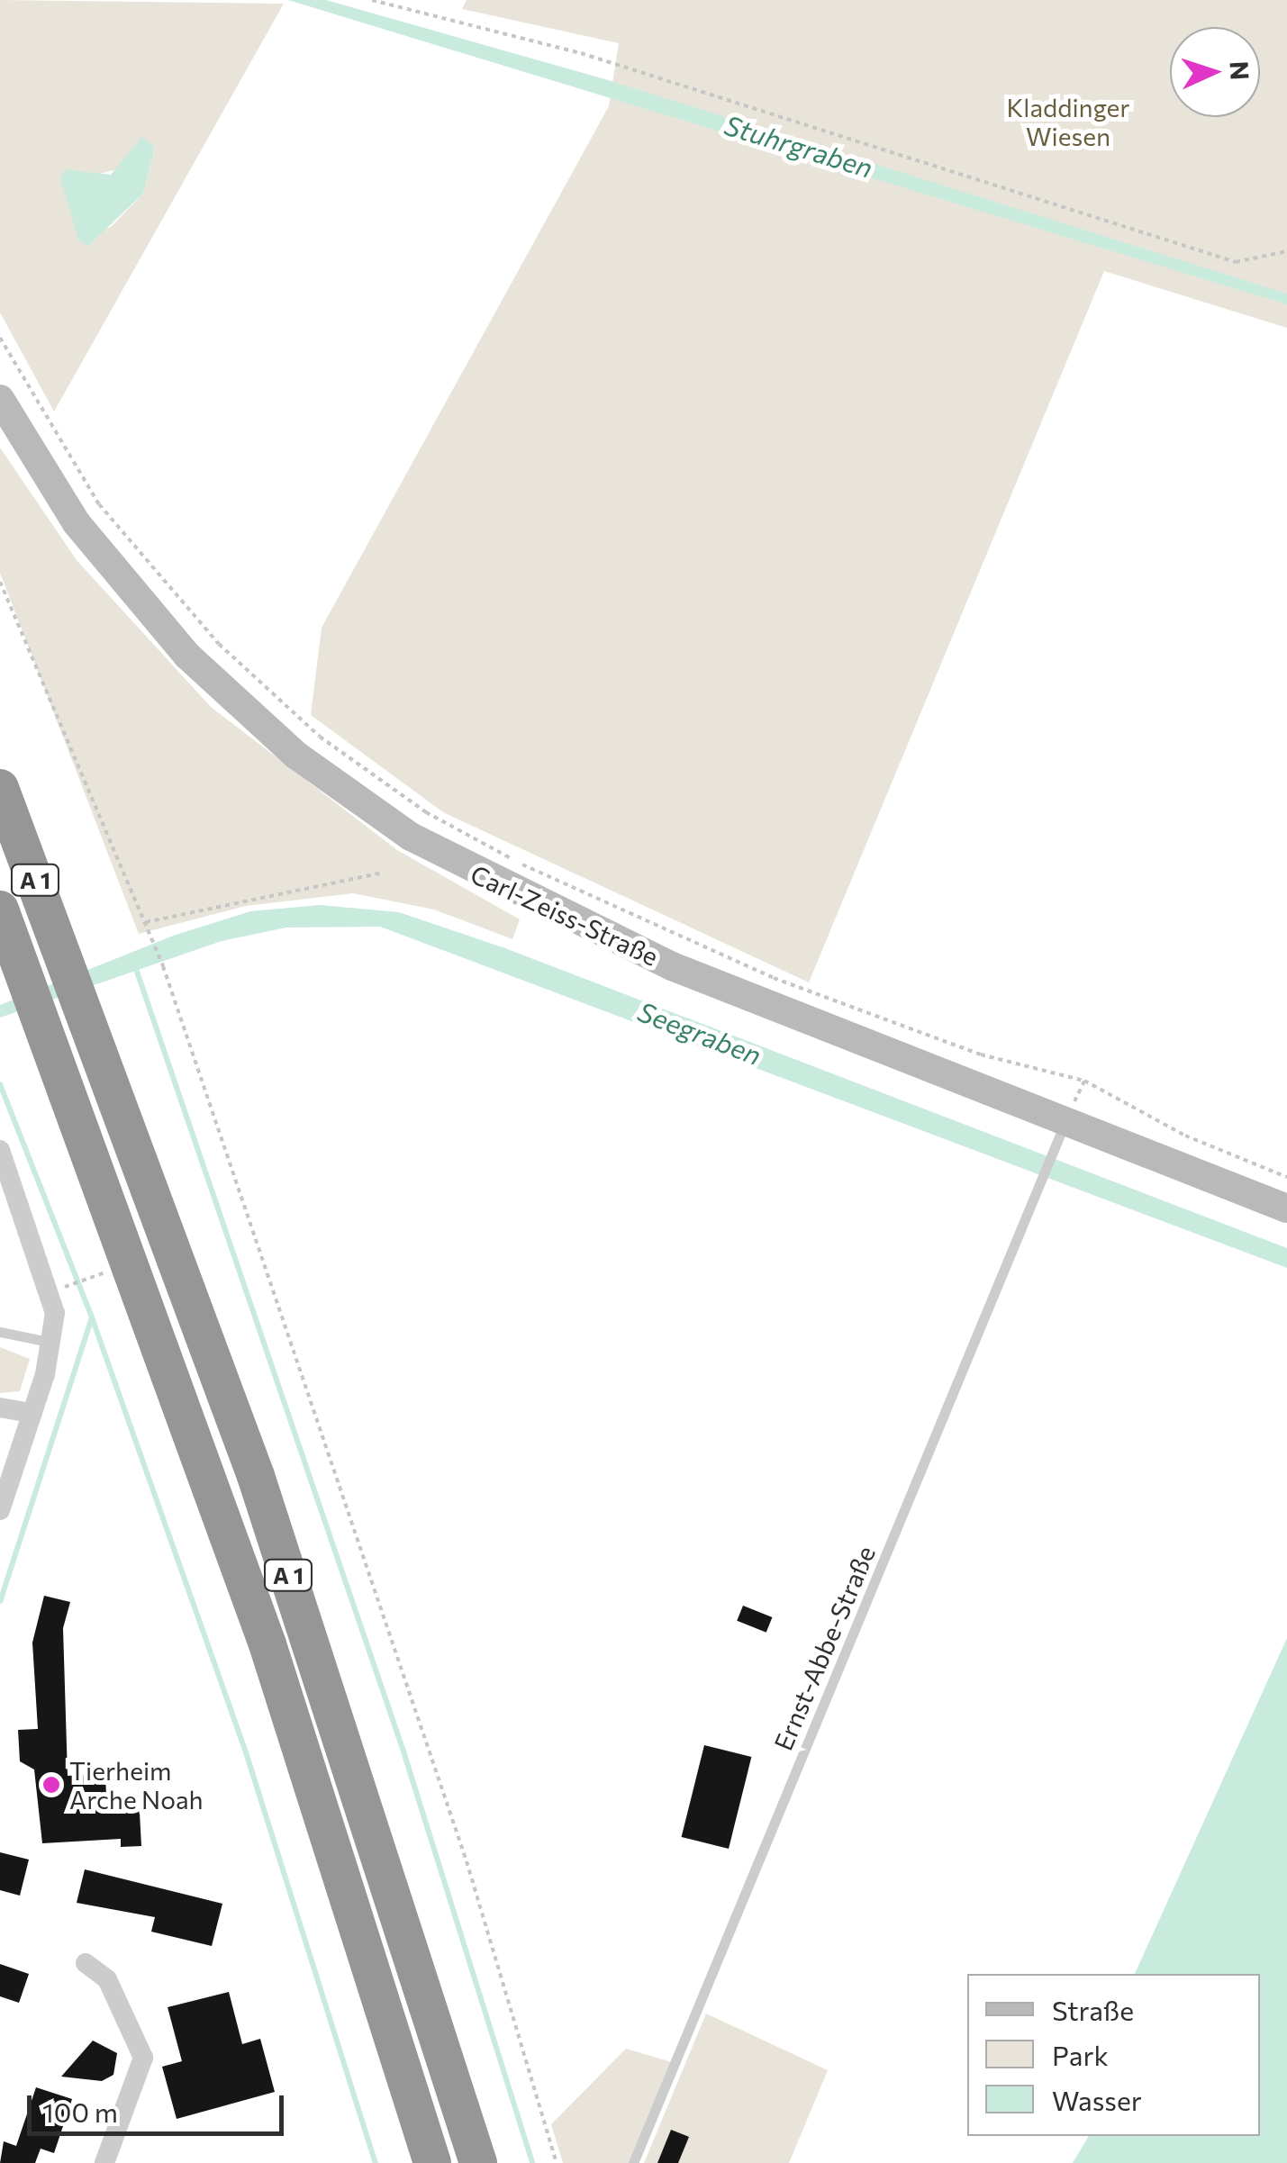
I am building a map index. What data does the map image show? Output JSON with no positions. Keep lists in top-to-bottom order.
{
  "streets": {
    "highway": ["A 1"],
    "main road": ["Carl-Zeiss-Straße"],
    "lane": ["Ernst-Abbe-Straße"]
  },
  "crossings": [
    ["Carl-Zeiss-Straße", "Ernst-Abbe-Straße"]
  ],
  "water": ["Stuhrgraben", "Seegraben"],
  "parks": ["Kladdinger Wiesen"],
  "places": ["Tierheim Arche Noah"],
  "legend": ["Straße", "Park", "Wasser"],
  "scale_bar": "100 m",
  "north": "right"
}
